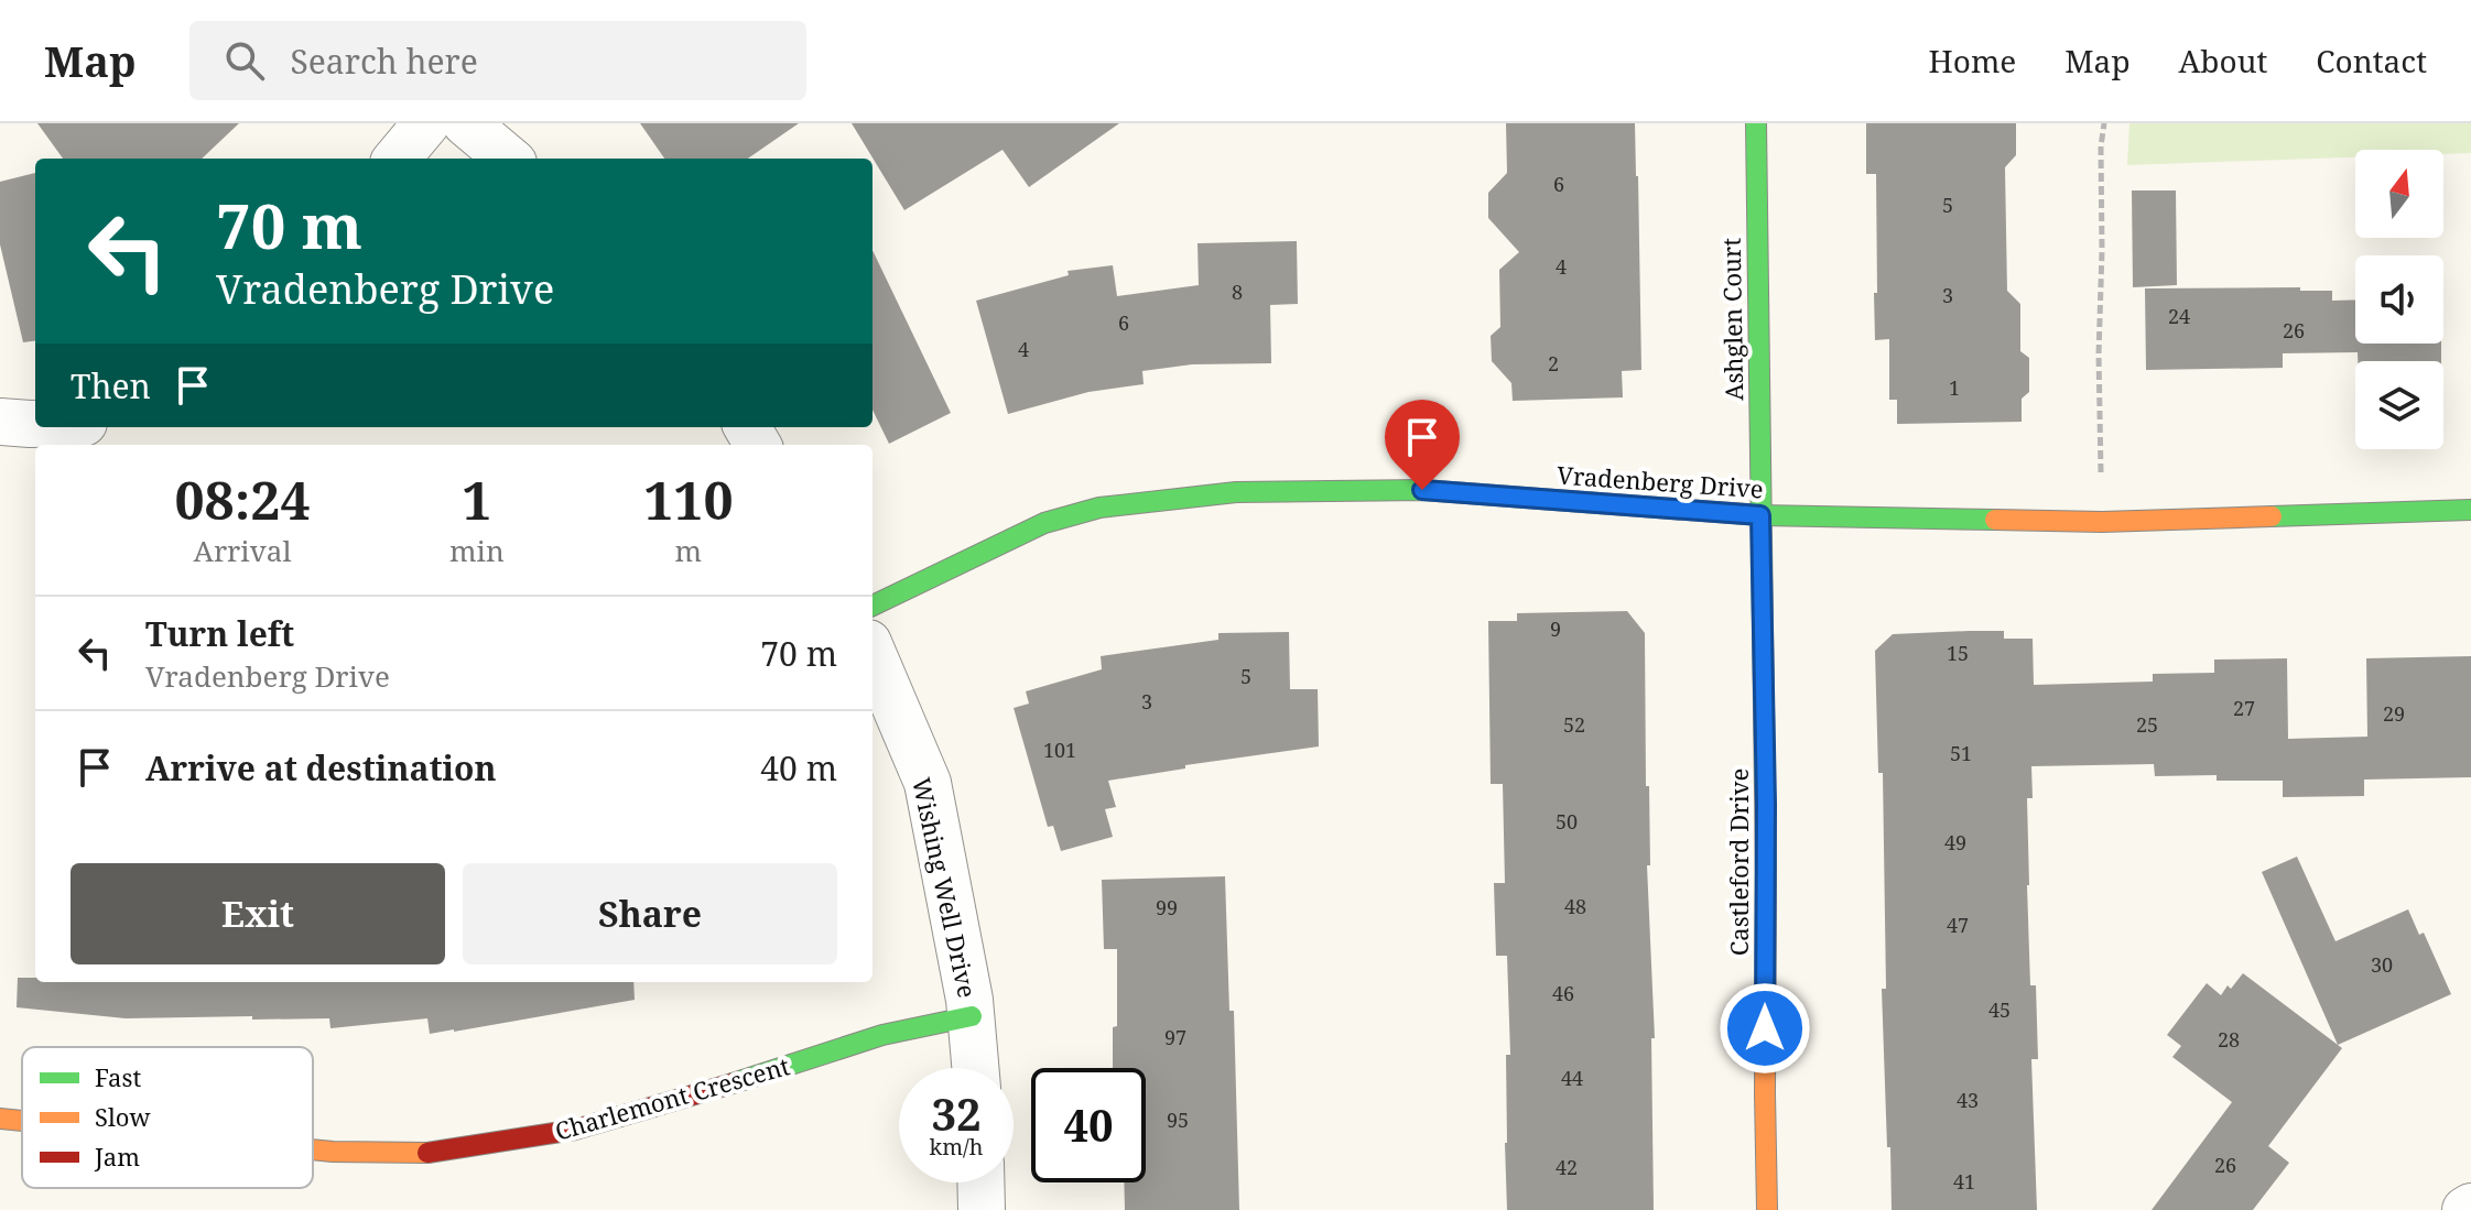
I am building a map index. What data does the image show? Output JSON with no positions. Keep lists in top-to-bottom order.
{
  "streets": {
    "street": [
      "Ashglen Court",
      "Vradenberg Drive",
      "Castleford Drive",
      "Wishing Well Drive",
      "Charlemont Crescent"
    ]
  },
  "crossings": [
    ["Ashglen Court", "Vradenberg Drive"],
    ["Ashglen Court", "Castleford Drive"],
    ["Vradenberg Drive", "Castleford Drive"],
    ["Wishing Well Drive", "Charlemont Crescent"]
  ],
  "house_numbers": [
    "6",
    "5",
    "4",
    "8",
    "3",
    "24",
    "6",
    "26",
    "4",
    "2",
    "1",
    "9",
    "15",
    "5",
    "3",
    "27",
    "29",
    "52",
    "25",
    "101",
    "51",
    "50",
    "49",
    "48",
    "99",
    "47",
    "30",
    "46",
    "45",
    "97",
    "28",
    "44",
    "43",
    "95",
    "26",
    "42",
    "41"
  ],
  "legend": ["Fast", "Slow", "Jam"],
  "north": "top",
  "page": {
    "header": "Map",
    "search": "Search here",
    "nav": [
      "Home",
      "Map",
      "About",
      "Contact"
    ],
    "turn": ["70 m", "Vradenberg Drive"],
    "then": "Then",
    "eta": [
      "08:24",
      "Arrival",
      "1",
      "min",
      "110",
      "m"
    ],
    "list": [
      {
        "name": "Turn left",
        "note": "Vradenberg Drive",
        "value": "70 m"
      },
      {
        "name": "Arrive at destination",
        "value": "40 m"
      }
    ],
    "buttons": ["Exit", "Share"],
    "speed": "32 km/h",
    "limit": "40"
  }
}
